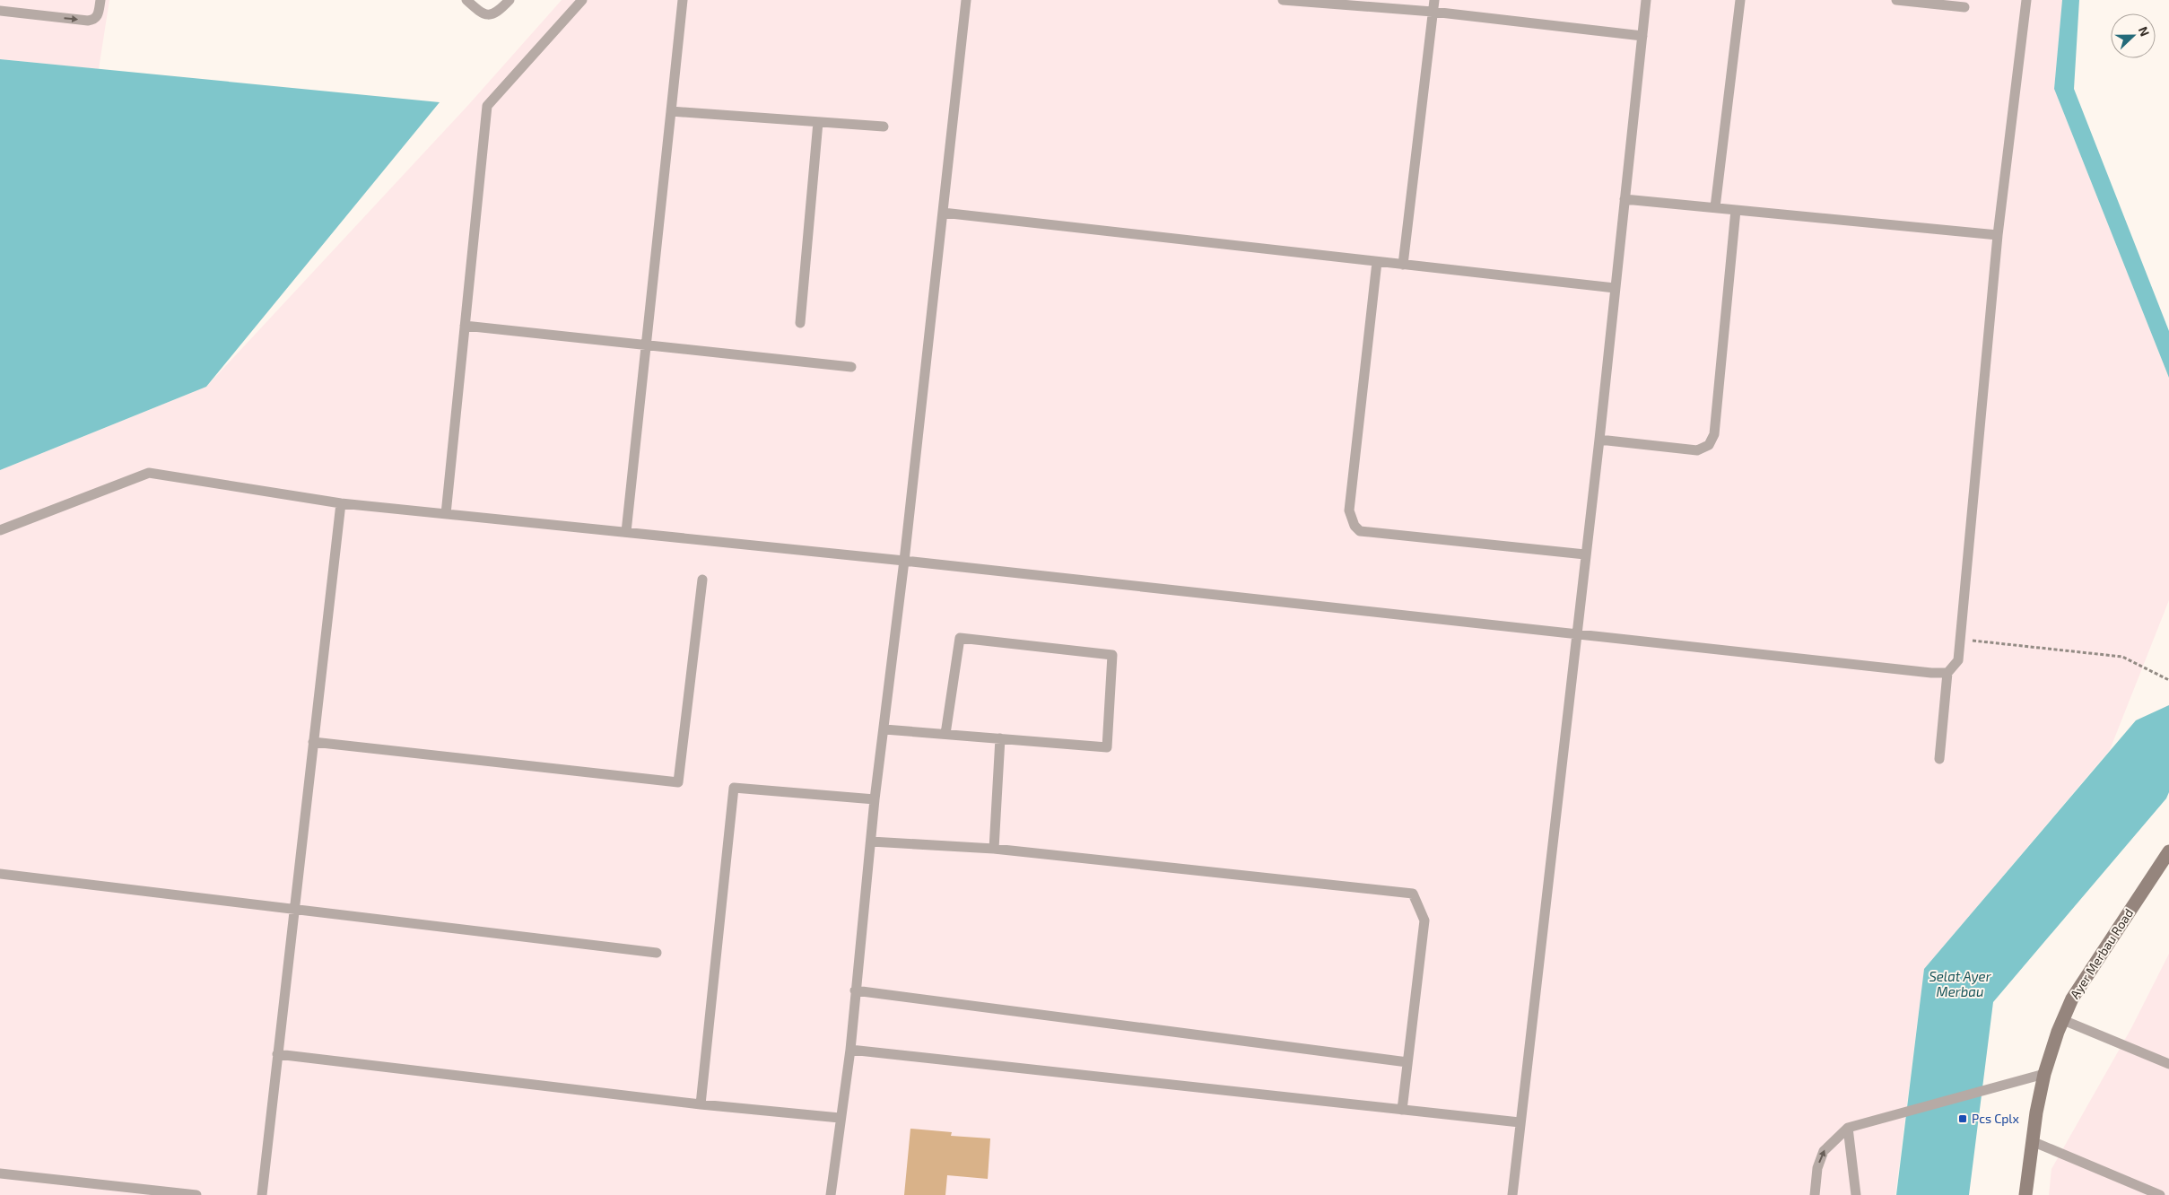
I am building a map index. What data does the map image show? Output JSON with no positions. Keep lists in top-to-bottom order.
{
  "streets": {
    "street": ["Ayer Merbau Road"]
  },
  "water": ["Selat Ayer Merbau"],
  "places": {
    "transit": ["Pcs Cplx"]
  },
  "north": "right"
}
